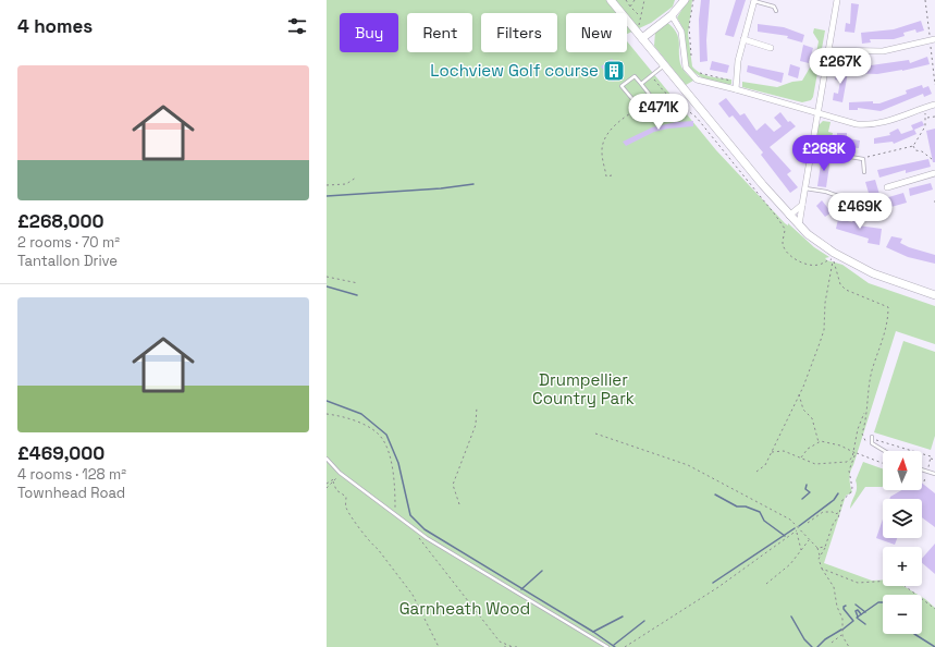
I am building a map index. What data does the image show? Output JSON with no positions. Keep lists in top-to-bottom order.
{
  "parks": ["Drumpellier Country Park", "Garnheath Wood"],
  "places": {
    "building": ["Lochview Golf course"]
  },
  "north": "top",
  "page": {
    "heading": "4 homes",
    "chip": [
      "Buy",
      "Rent",
      "Filters",
      "New"
    ],
    "price": [
      "£267K",
      "£471K",
      "£268K",
      "£469K"
    ],
    "list": [
      {
        "name": "£268,000",
        "note": "2 rooms · 70 m² · Tantallon Drive"
      },
      {
        "name": "£469,000",
        "note": "4 rooms · 128 m² · Townhead Road"
      }
    ],
    "map_buttons": ["+", "−"]
  }
}
